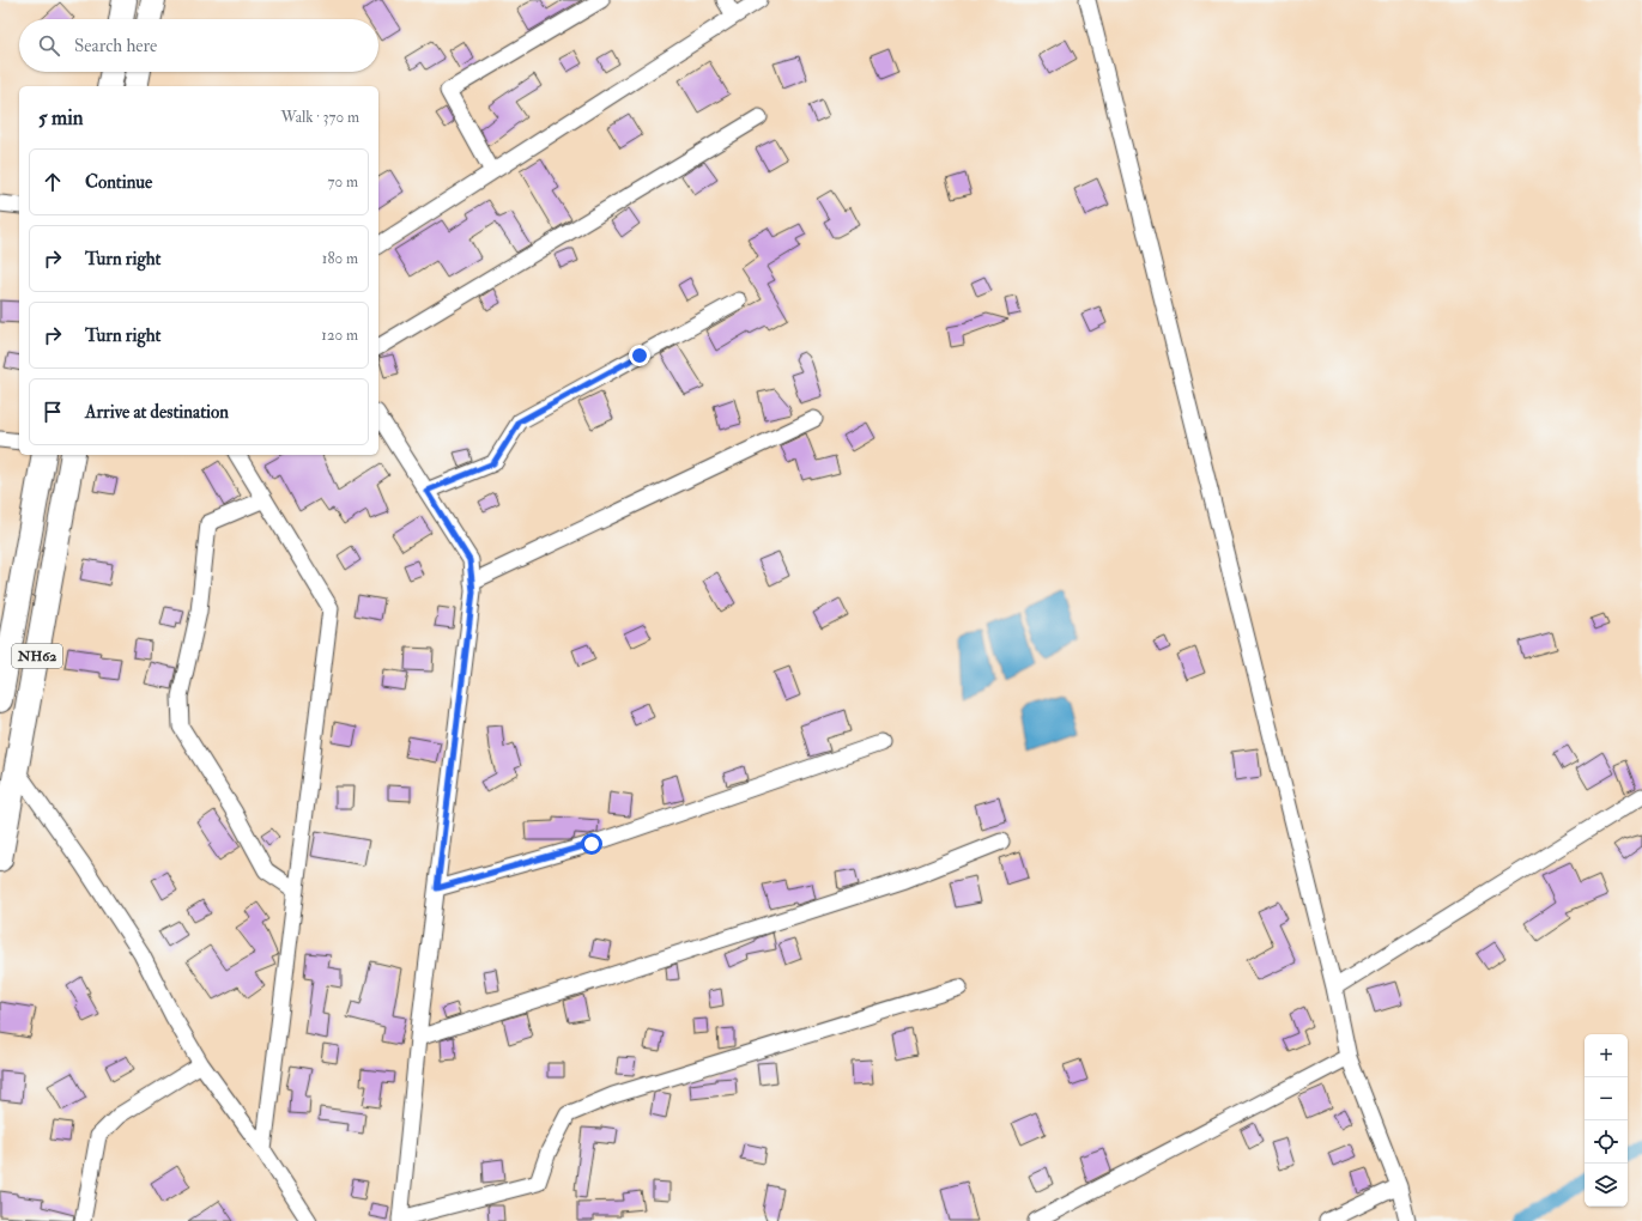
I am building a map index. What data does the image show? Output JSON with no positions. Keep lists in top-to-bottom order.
{
  "streets": {
    "main road": ["NH62"]
  },
  "page": {
    "search": "Search here",
    "heading": ["5 min", "Walk · 370 m"],
    "list": [
      ["Continue", "70 m"],
      ["Turn right", "180 m"],
      ["Turn right", "120 m"],
      "Arrive at destination"
    ],
    "map_buttons": ["+", "−"]
  }
}
